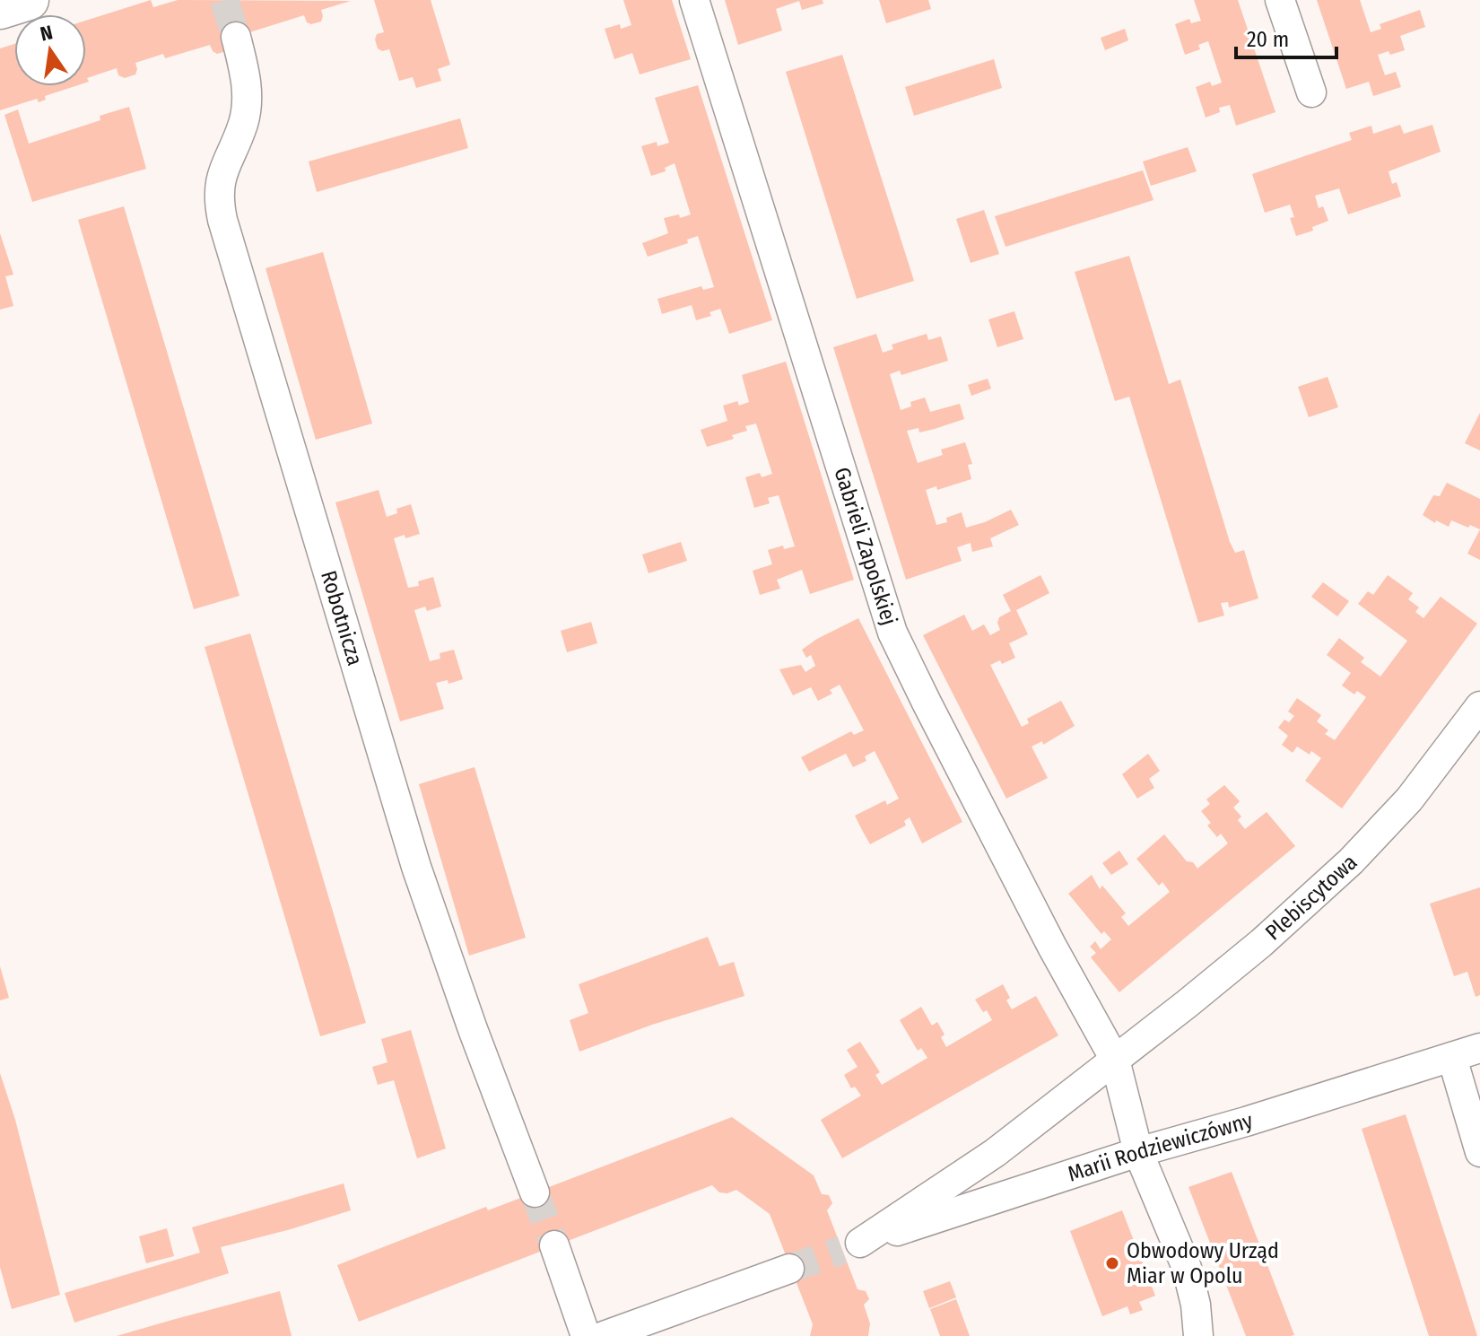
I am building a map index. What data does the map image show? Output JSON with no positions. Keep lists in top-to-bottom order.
{
  "streets": {
    "street": [
      "Gabrieli Zapolskiej",
      "Robotnicza",
      "Plebiscytowa",
      "Marii Rodziewiczówny"
    ]
  },
  "crossings": [
    ["Gabrieli Zapolskiej", "Plebiscytowa"],
    ["Plebiscytowa", "Marii Rodziewiczówny"]
  ],
  "places": ["Obwodowy Urząd Miar w Opolu"],
  "scale_bar": "20 m",
  "north": "top"
}
